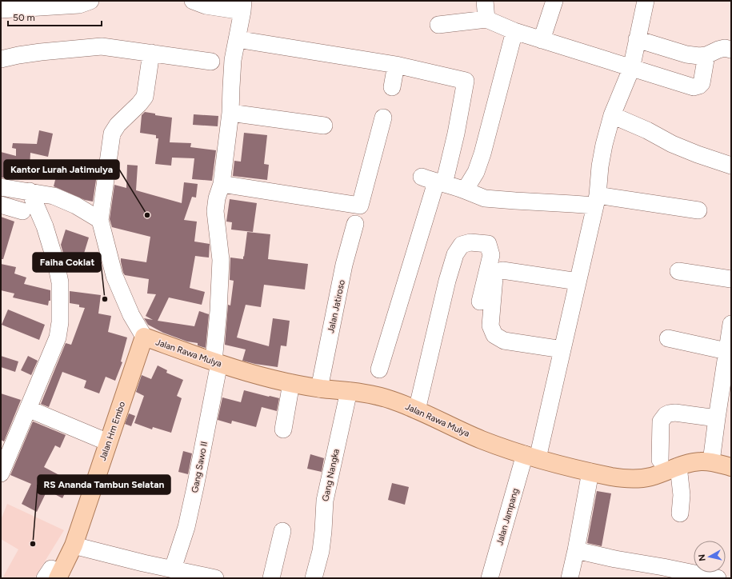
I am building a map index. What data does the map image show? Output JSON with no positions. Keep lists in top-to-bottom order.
{
  "streets": {
    "main road": ["Jalan Rawa Mulya", "Jalan Hm Embo"],
    "street": [
      "Jalan Jatiroso",
      "Gang Sawo II",
      "Gang Nangka",
      "Jalan Jampang"
    ]
  },
  "crossings": [
    ["Jalan Jatiroso", "Jalan Rawa Mulya"],
    ["Jalan Rawa Mulya", "Jalan Hm Embo"],
    ["Jalan Rawa Mulya", "Gang Sawo II"],
    ["Jalan Rawa Mulya", "Gang Nangka"],
    ["Jalan Rawa Mulya", "Jalan Jampang"]
  ],
  "places": ["Kantor Lurah Jatimulya", "Faiha Coklat", "RS Ananda Tambun Selatan"],
  "scale_bar": "50 m",
  "north": "left"
}
